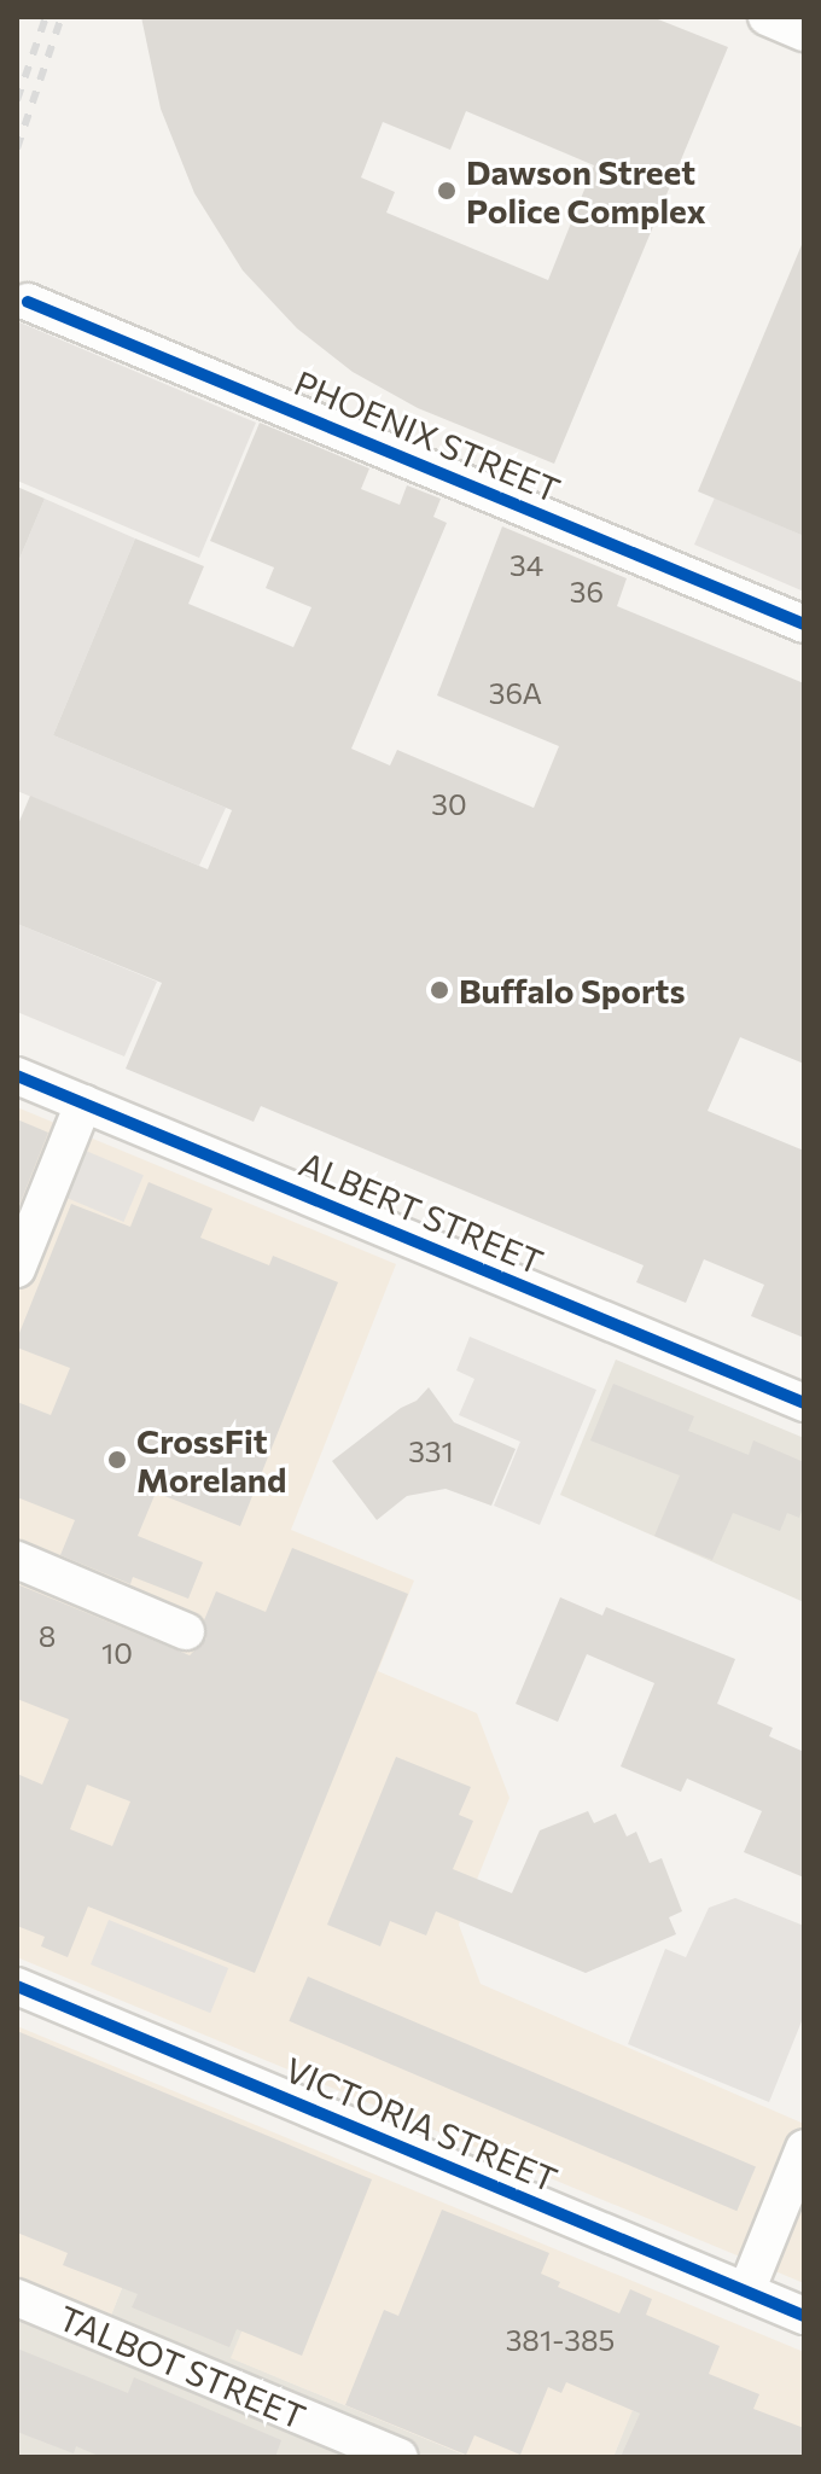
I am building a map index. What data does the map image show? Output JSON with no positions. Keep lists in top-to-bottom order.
{
  "streets": {
    "street": [
      "PHOENIX STREET",
      "ALBERT STREET",
      "VICTORIA STREET",
      "TALBOT STREET"
    ]
  },
  "places": ["Dawson Street Police Complex", "Buffalo Sports", "CrossFit Moreland"],
  "house_numbers": [
    "34",
    "36",
    "36A",
    "30",
    "331",
    "8",
    "10",
    "381-385"
  ]
}
